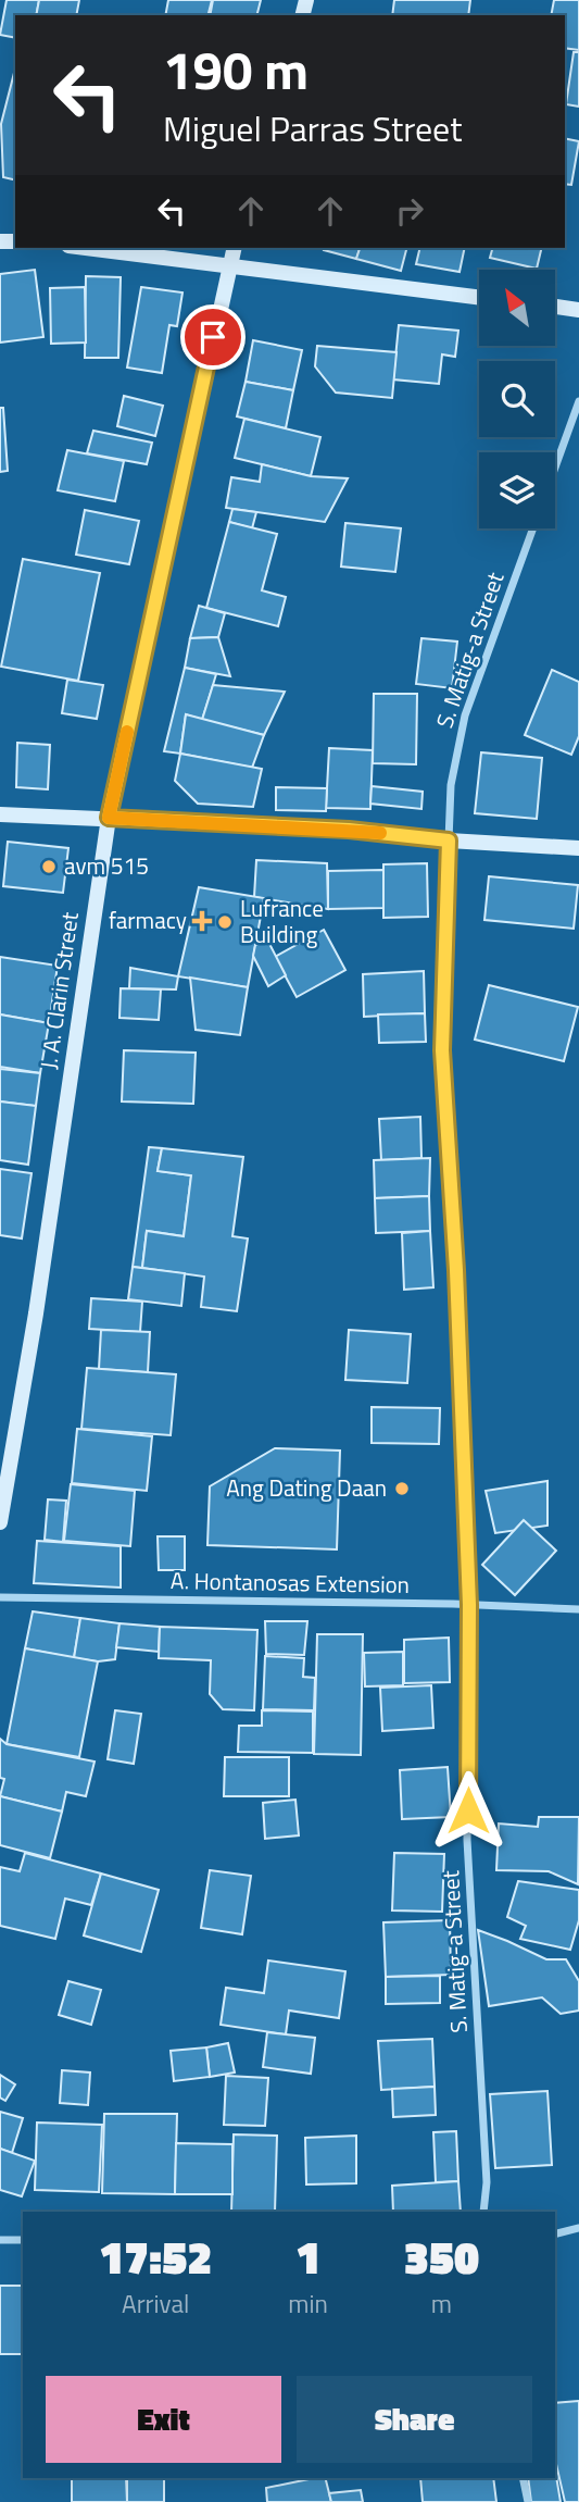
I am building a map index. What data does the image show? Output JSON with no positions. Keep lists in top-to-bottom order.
{
  "streets": {
    "main road": ["J. A. Clarin Street"],
    "street": ["S. Matig-a Street", "A. Hontanosas Extension"]
  },
  "crossings": [
    ["S. Matig-a Street", "A. Hontanosas Extension"]
  ],
  "places": {
    "other": ["avm 515", "Lufrance Building", "Ang Dating Daan"],
    "health": ["farmacy"]
  },
  "north": "top left",
  "page": {
    "turn": ["190 m", "Miguel Parras Street"],
    "eta": [
      "17:52",
      "Arrival",
      "1",
      "min",
      "350",
      "m"
    ],
    "buttons": ["Exit", "Share"]
  }
}
